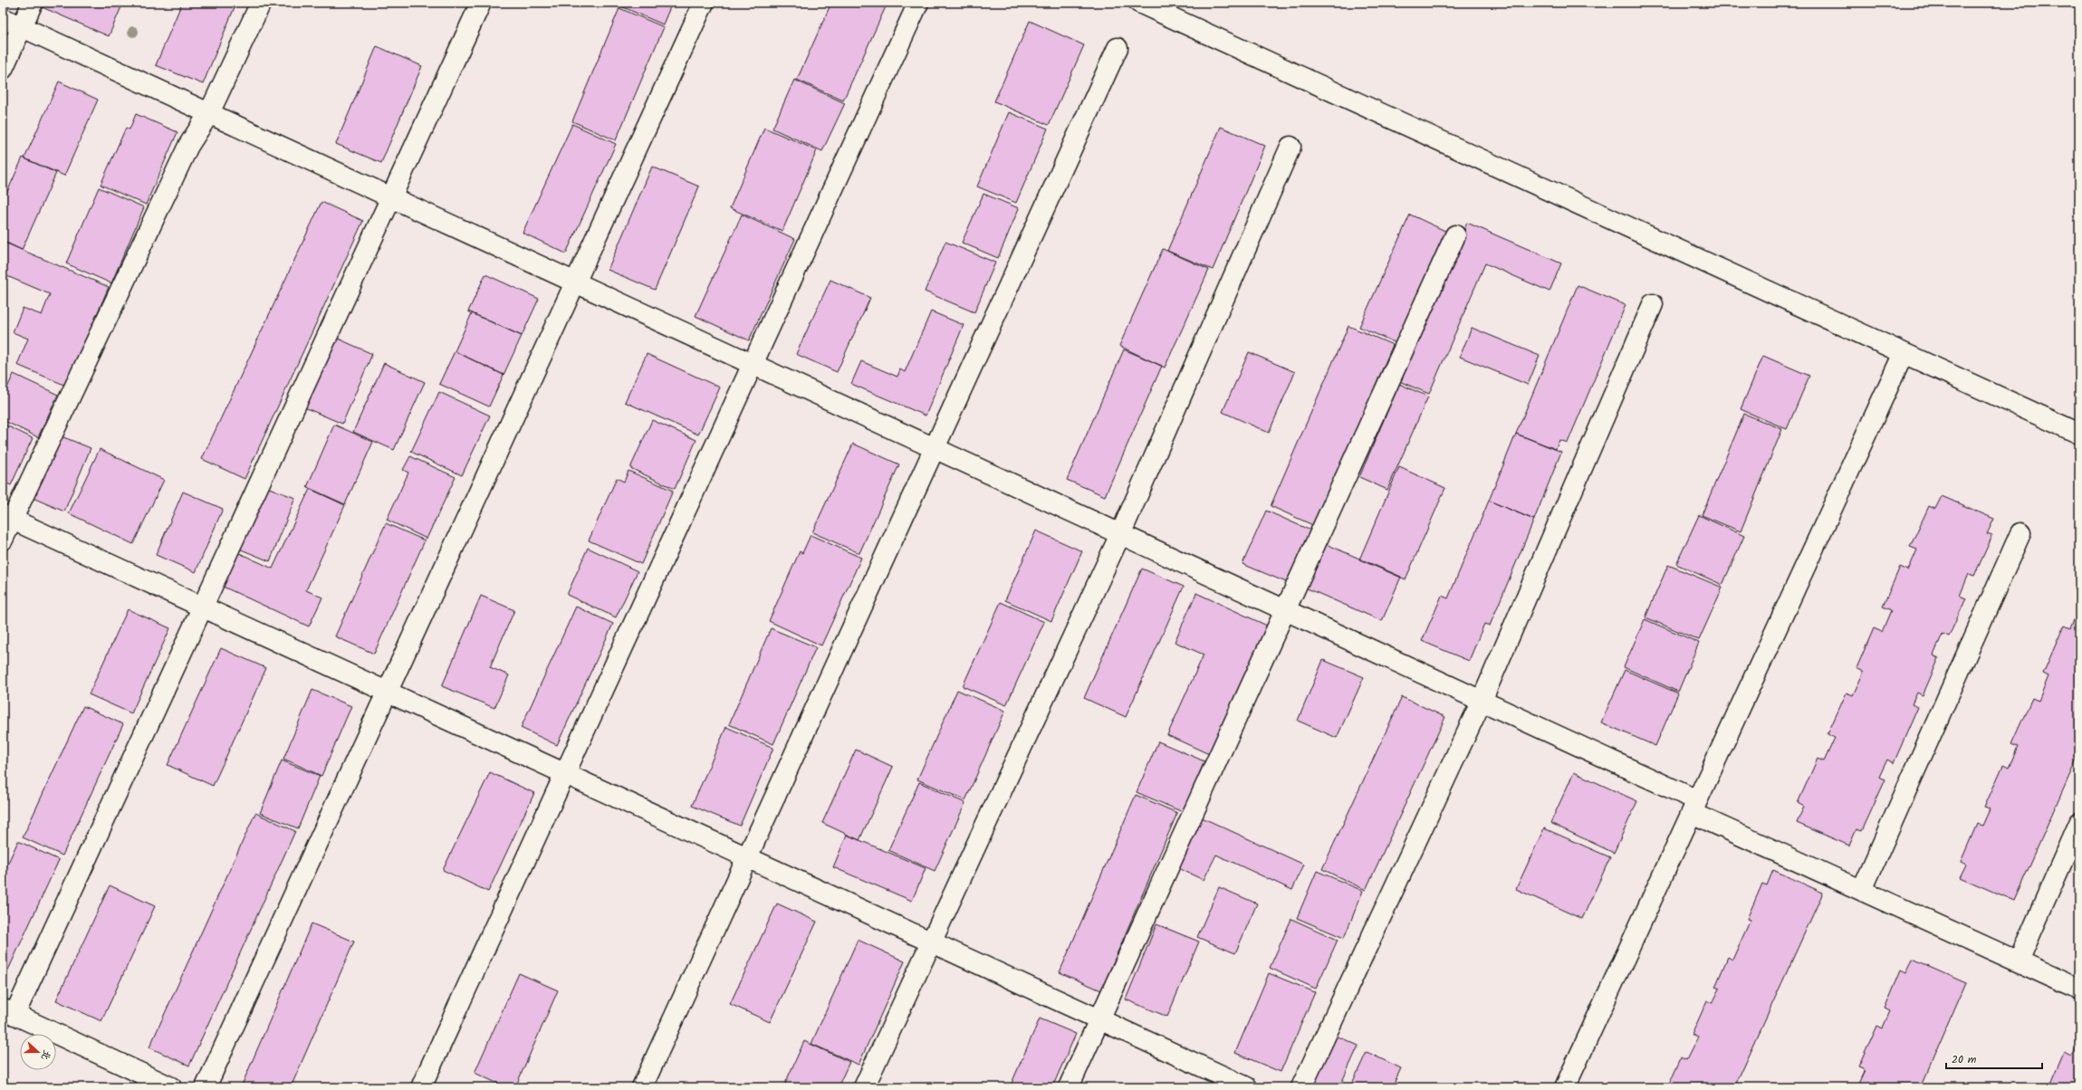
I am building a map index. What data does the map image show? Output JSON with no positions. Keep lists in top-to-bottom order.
{
  "scale_bar": "20 m",
  "north": "right"
}
